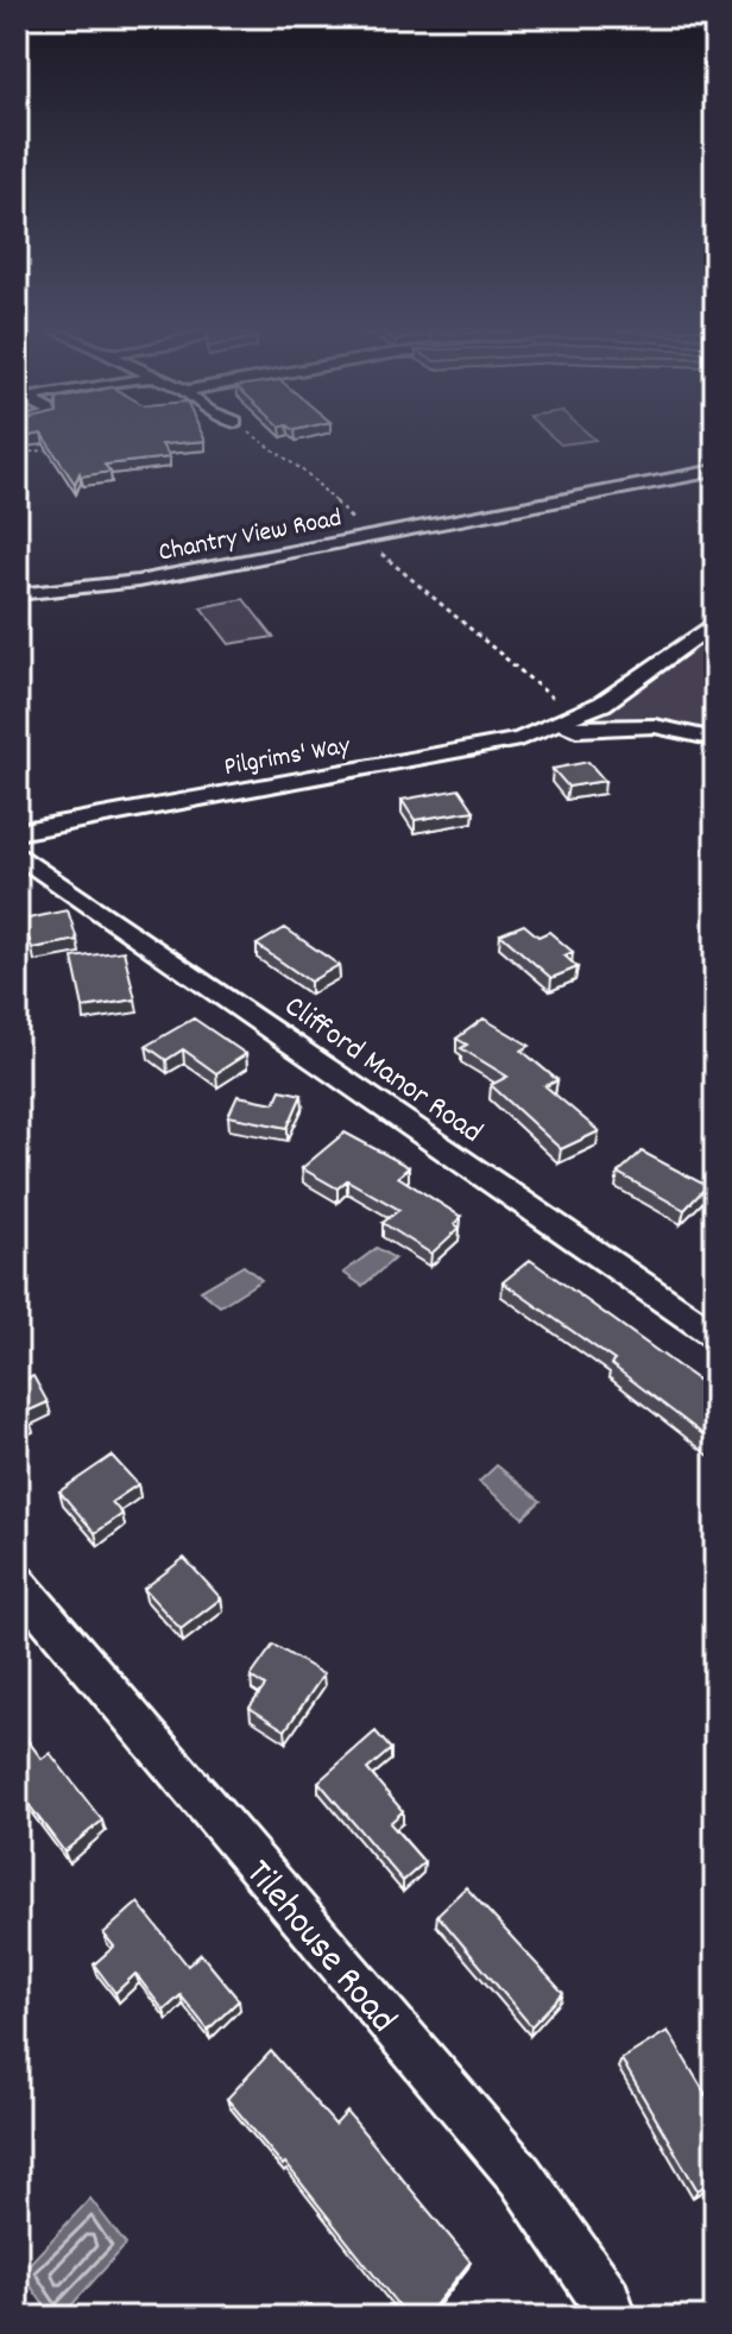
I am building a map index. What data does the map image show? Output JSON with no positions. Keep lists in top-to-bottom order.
{
  "streets": {
    "street": [
      "Chantry View Road",
      "Pilgrims' Way",
      "Clifford Manor Road",
      "Tilehouse Road"
    ]
  }
}
